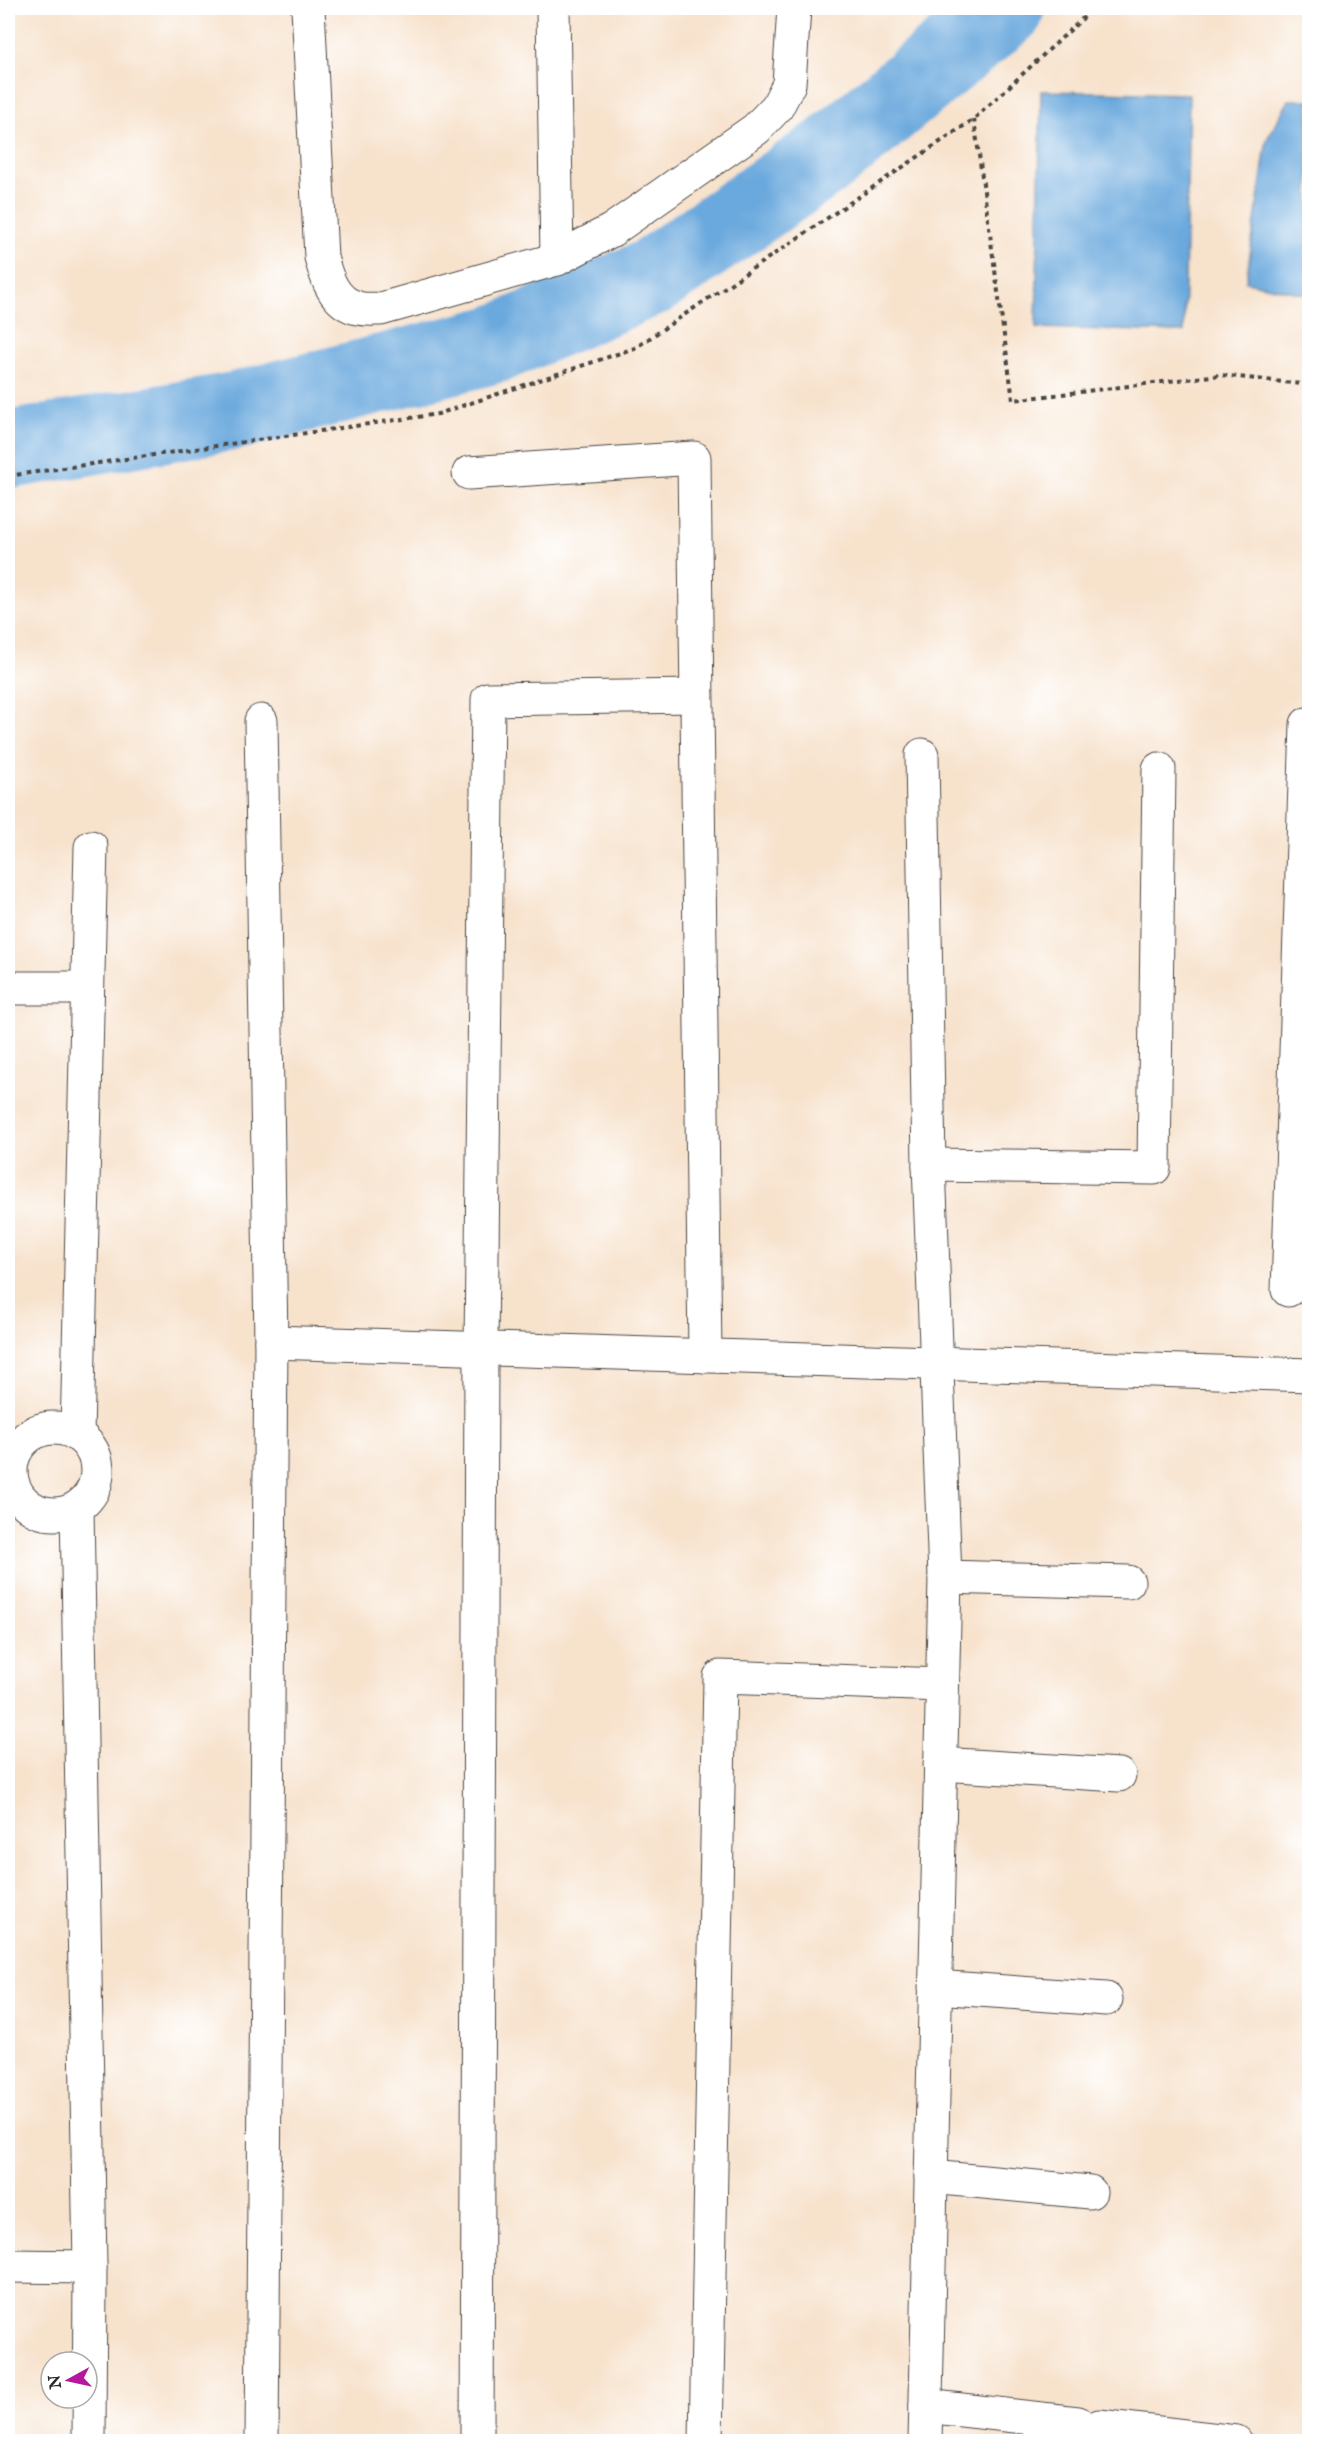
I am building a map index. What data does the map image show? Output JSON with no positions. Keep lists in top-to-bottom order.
{
  "north": "left"
}
